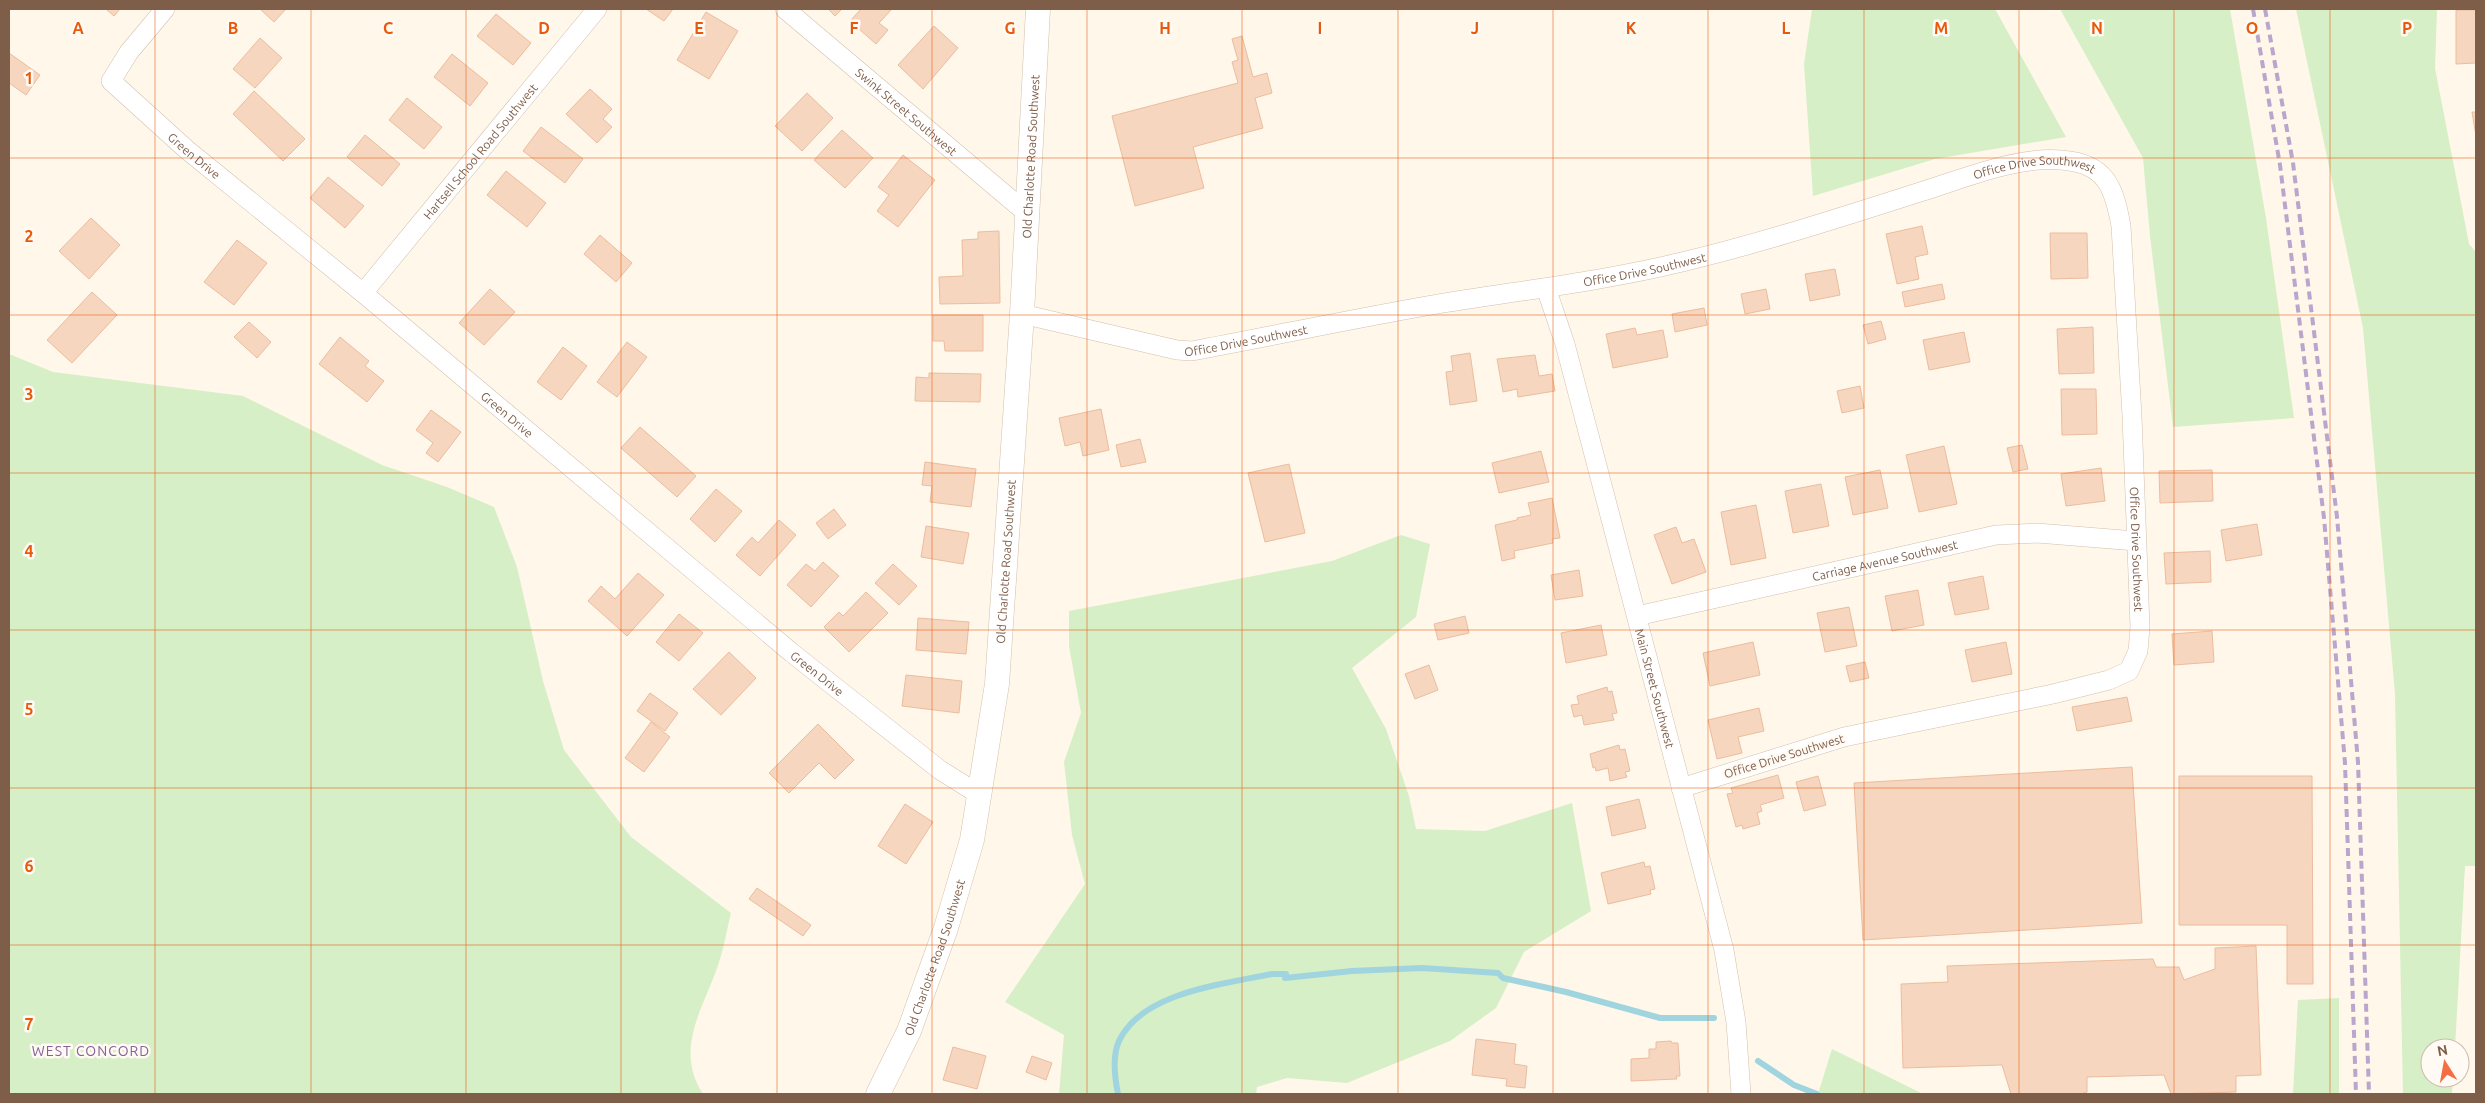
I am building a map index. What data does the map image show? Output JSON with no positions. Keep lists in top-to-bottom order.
{
  "streets": {
    "street": [
      "Swink Street Southwest",
      "Hartsell School Road Southwest",
      "Green Drive",
      "Old Charlotte Road Southwest",
      "Office Drive Southwest",
      "Carriage Avenue Southwest",
      "Main Street Southwest"
    ]
  },
  "crossings": [
    ["Swink Street Southwest", "Old Charlotte Road Southwest"],
    ["Hartsell School Road Southwest", "Green Drive"],
    ["Green Drive", "Old Charlotte Road Southwest"],
    ["Old Charlotte Road Southwest", "Office Drive Southwest"],
    ["Office Drive Southwest", "Carriage Avenue Southwest"],
    ["Office Drive Southwest", "Main Street Southwest"],
    ["Carriage Avenue Southwest", "Main Street Southwest"]
  ],
  "districts": ["WEST CONCORD"],
  "north": "top",
  "grid": {
    "columns": [
      "A",
      "B",
      "C",
      "D",
      "E",
      "F",
      "G",
      "H",
      "I",
      "J",
      "K",
      "L",
      "M",
      "N",
      "O",
      "P"
    ],
    "rows": [
      "1",
      "2",
      "3",
      "4",
      "5",
      "6",
      "7"
    ]
  }
}
